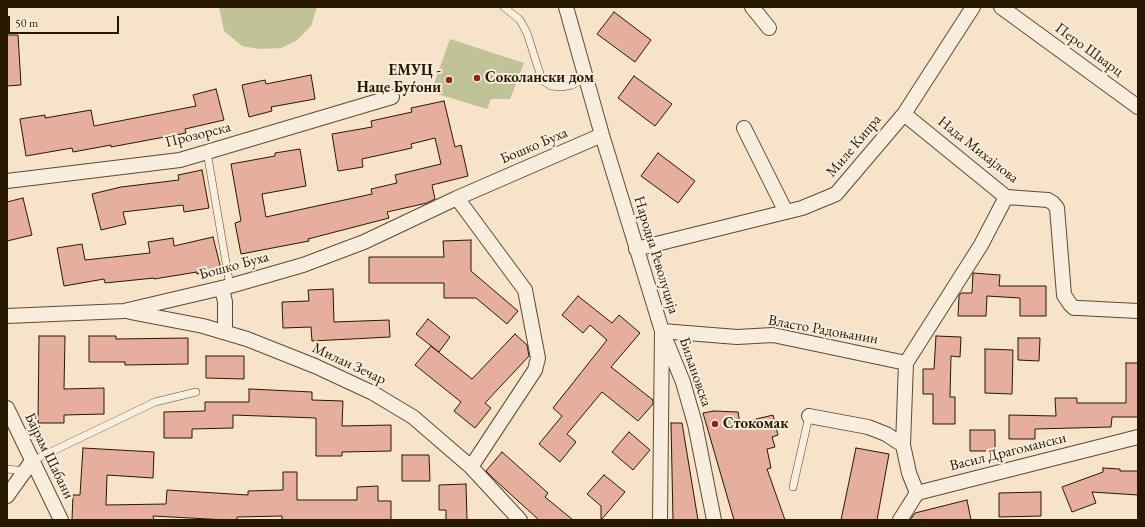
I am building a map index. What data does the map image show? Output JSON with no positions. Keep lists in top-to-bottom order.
{
  "streets": {
    "street": [
      "Перо Шварц",
      "Прозорска",
      "Бошко Буха",
      "Миле Кипра",
      "Нада Михајлова",
      "Народна Револуција",
      "Власто Радоњанин",
      "Милан Зечар",
      "Биљановска",
      "Васил Драгомански",
      "Бајрам Шабани"
    ]
  },
  "crossings": [
    ["Бошко Буха", "Народна Револуција"],
    ["Бошко Буха", "Милан Зечар"],
    ["Миле Кипра", "Нада Михајлова"],
    ["Миле Кипра", "Народна Револуција"],
    ["Народна Револуција", "Власто Радоњанин"],
    ["Народна Револуција", "Биљановска"],
    ["Власто Радоњанин", "Биљановска"]
  ],
  "places": ["Соколански дом", "ЕМУЦ - Наце Буѓони", "Стокомак"],
  "scale_bar": "50 m"
}
